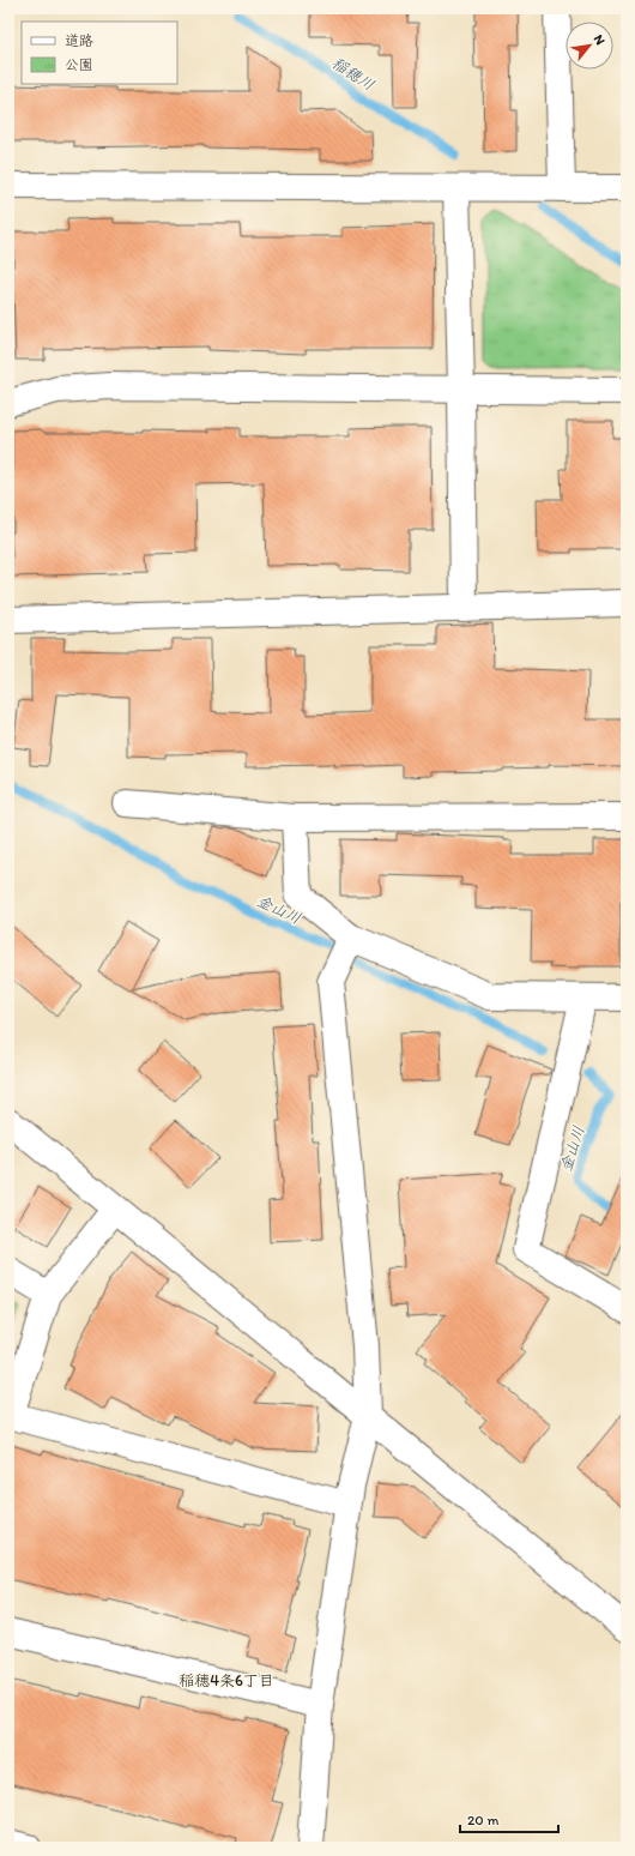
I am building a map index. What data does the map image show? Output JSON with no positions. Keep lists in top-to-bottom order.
{
  "districts": ["稲穂4条6丁目"],
  "water": ["稲穂川", "金山川"],
  "legend": ["道路", "公園"],
  "scale_bar": "20 m",
  "north": "top right"
}
